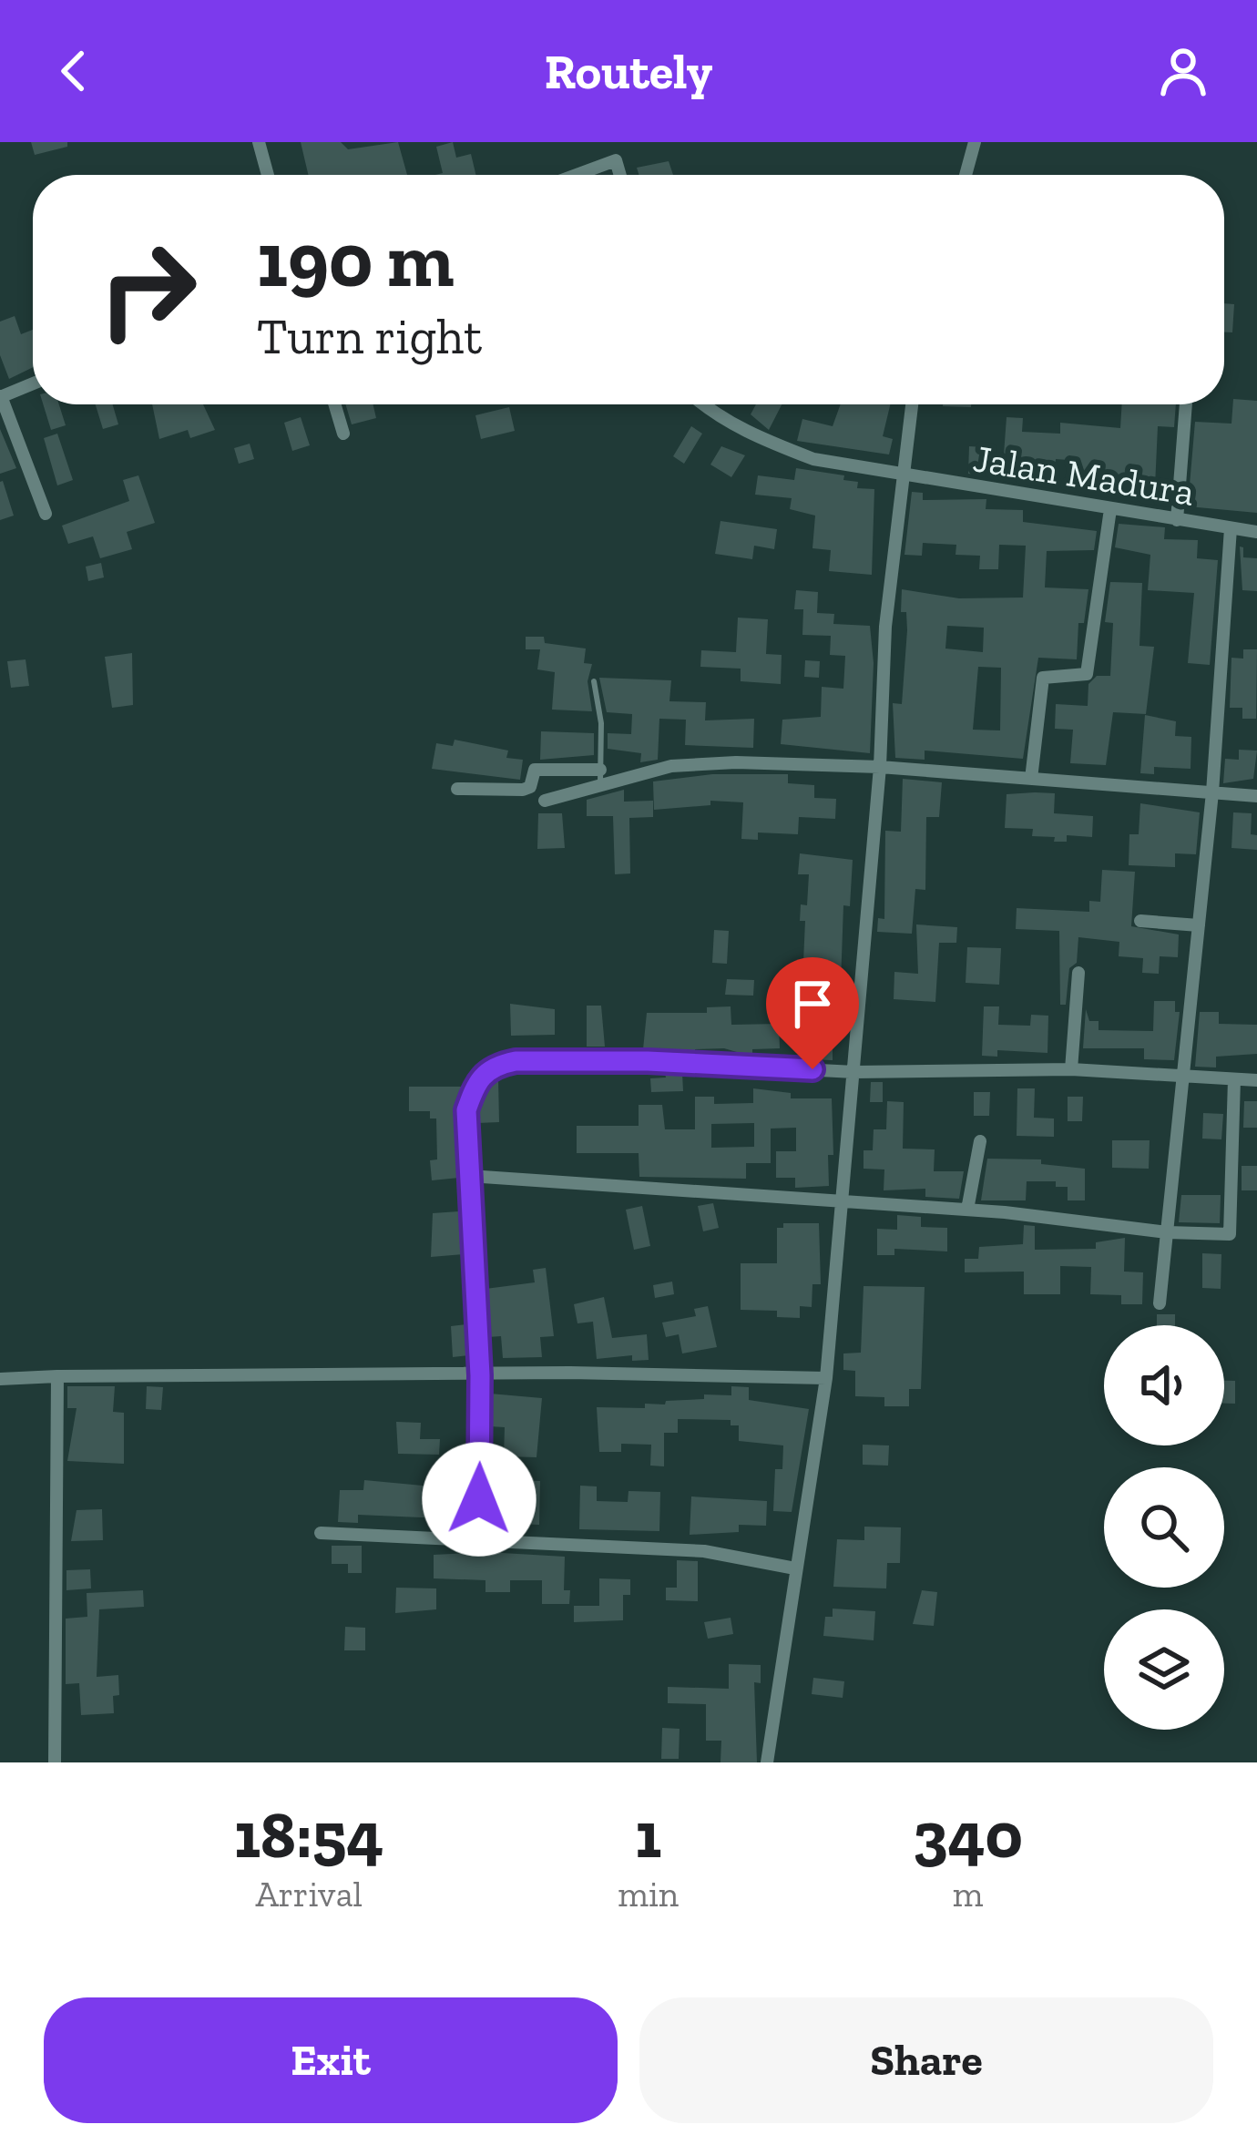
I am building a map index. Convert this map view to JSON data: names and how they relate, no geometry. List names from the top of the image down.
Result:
{
  "streets": {
    "street": ["Jalan Madura"]
  },
  "page": {
    "header": "Routely",
    "turn": ["190 m", "Turn right"],
    "eta": [
      "18:54",
      "Arrival",
      "1",
      "min",
      "340",
      "m"
    ],
    "buttons": ["Exit", "Share"]
  }
}
